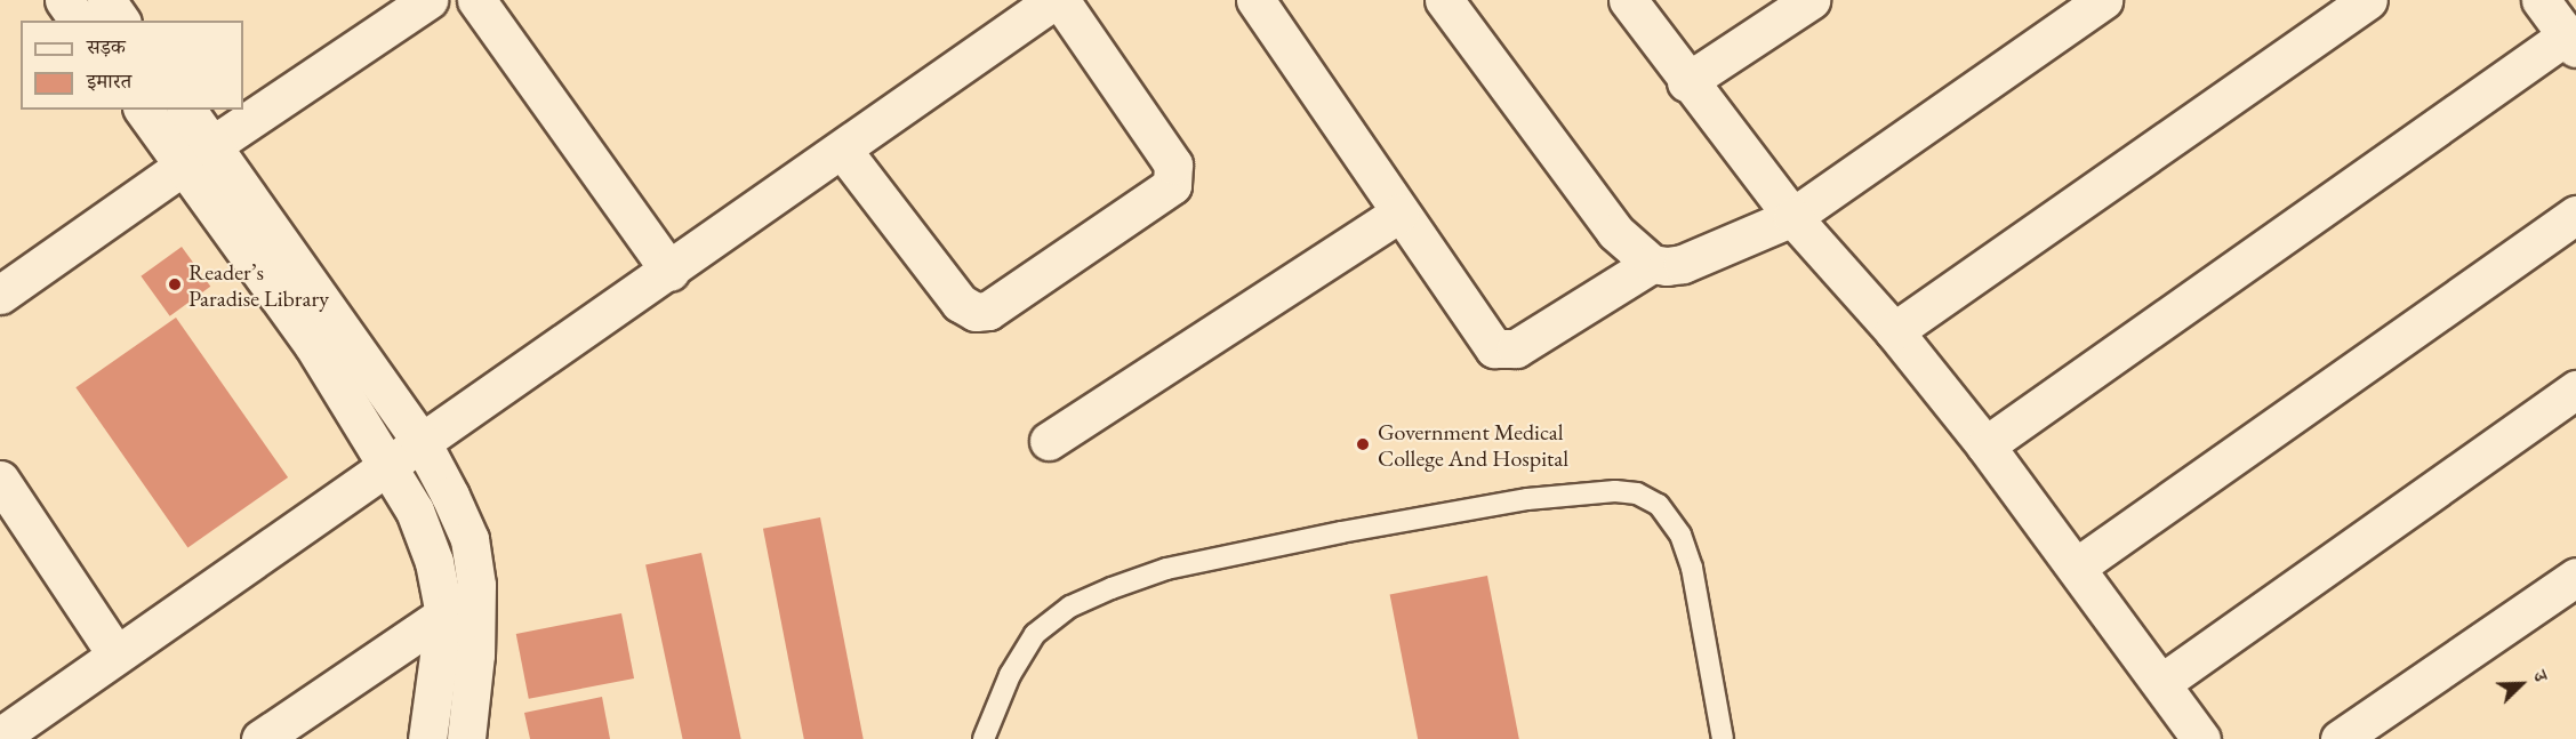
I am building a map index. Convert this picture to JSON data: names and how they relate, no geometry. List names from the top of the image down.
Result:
{
  "places": ["Reader’s Paradise Library", "Government Medical College And Hospital"],
  "legend": ["सड़क", "इमारत"],
  "north": "top right"
}
